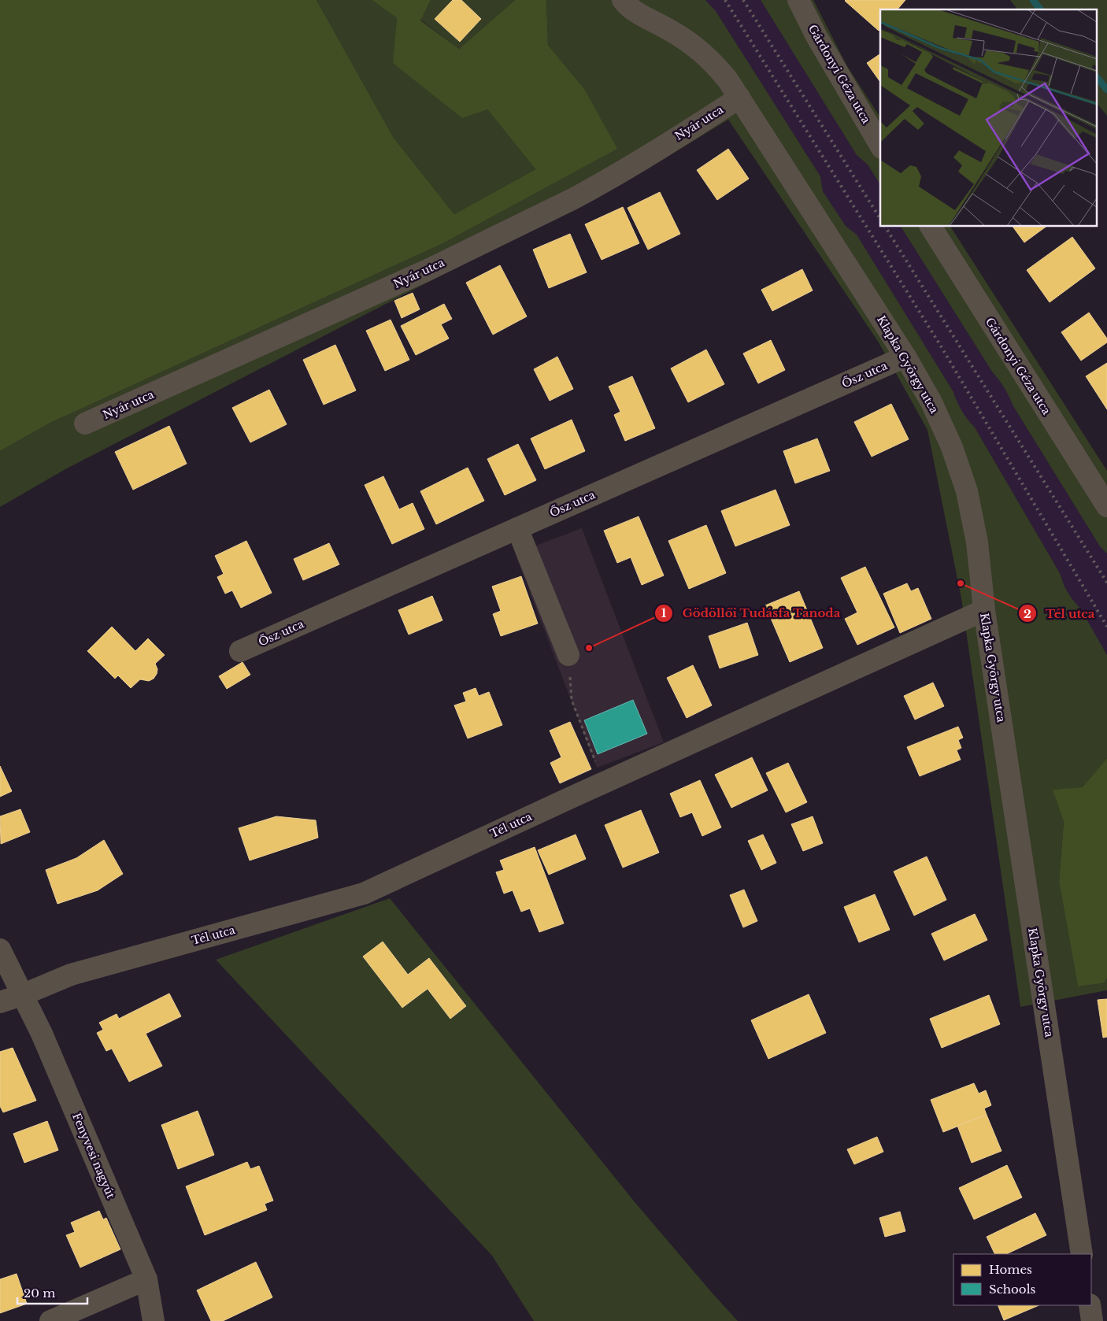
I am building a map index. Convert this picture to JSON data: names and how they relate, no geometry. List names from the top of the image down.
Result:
{
  "streets": {
    "street": [
      "Gárdonyi Géza utca",
      "Nyár utca",
      "Klapka György utca",
      "Ősz utca",
      "Tél utca",
      "Fenyvesi nagyút"
    ]
  },
  "crossings": [
    ["Nyár utca", "Klapka György utca"],
    ["Klapka György utca", "Ősz utca"],
    ["Klapka György utca", "Tél utca"],
    ["Tél utca", "Fenyvesi nagyút"]
  ],
  "places": ["Tél utca", "Gödöllői Tudásfa Tanoda"],
  "legend": ["Homes", "Schools"],
  "scale_bar": "20 m"
}
